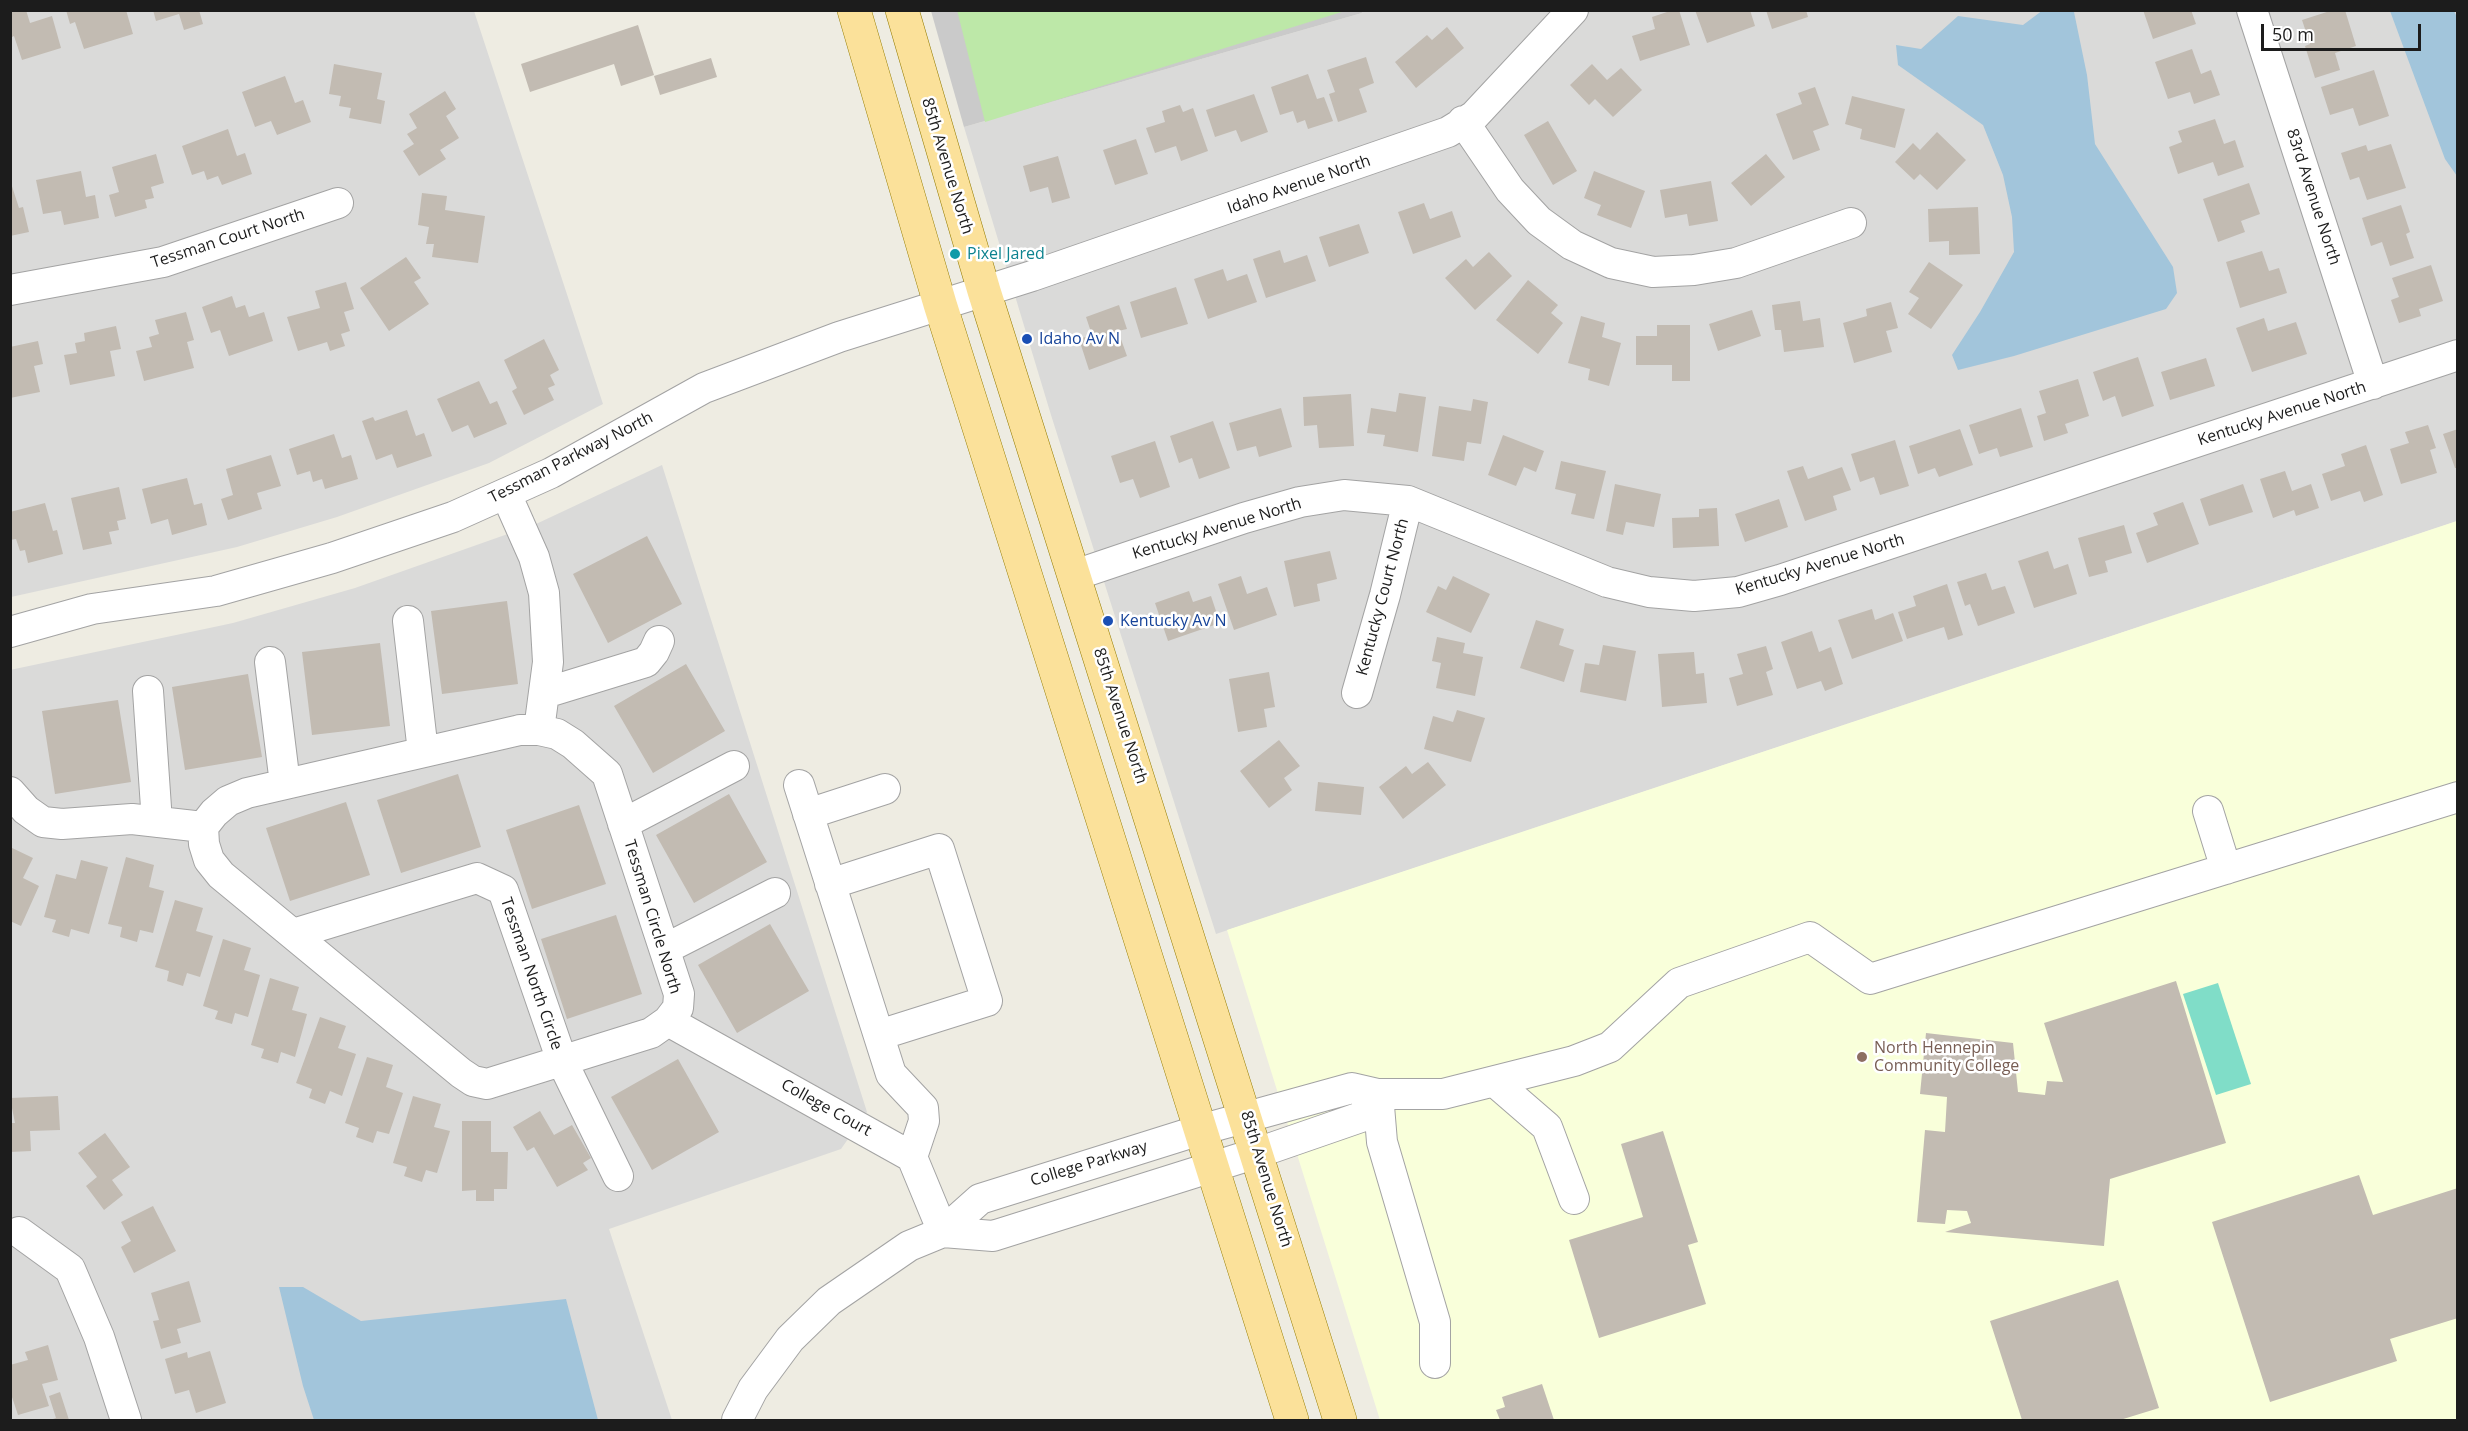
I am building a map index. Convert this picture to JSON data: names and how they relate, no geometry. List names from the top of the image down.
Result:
{
  "streets": {
    "main road": ["85th Avenue North"],
    "street": [
      "Idaho Avenue North",
      "83rd Avenue North",
      "Tessman Court North",
      "Kentucky Avenue North",
      "Tessman Parkway North",
      "Kentucky Court North",
      "Tessman Circle North",
      "Tessman North Circle",
      "College Court",
      "College Parkway"
    ]
  },
  "crossings": [
    ["85th Avenue North", "Idaho Avenue North"],
    ["85th Avenue North", "Kentucky Avenue North"],
    ["85th Avenue North", "Tessman Parkway North"],
    ["85th Avenue North", "College Parkway"],
    ["Idaho Avenue North", "Tessman Parkway North"],
    ["83rd Avenue North", "Kentucky Avenue North"],
    ["Kentucky Avenue North", "Kentucky Court North"],
    ["Tessman Circle North", "Tessman North Circle"],
    ["Tessman Circle North", "College Court"]
  ],
  "places": [
    "Pixel Jared",
    "Idaho Av N",
    "Kentucky Av N",
    "North Hennepin Community College"
  ],
  "scale_bar": "50 m"
}
